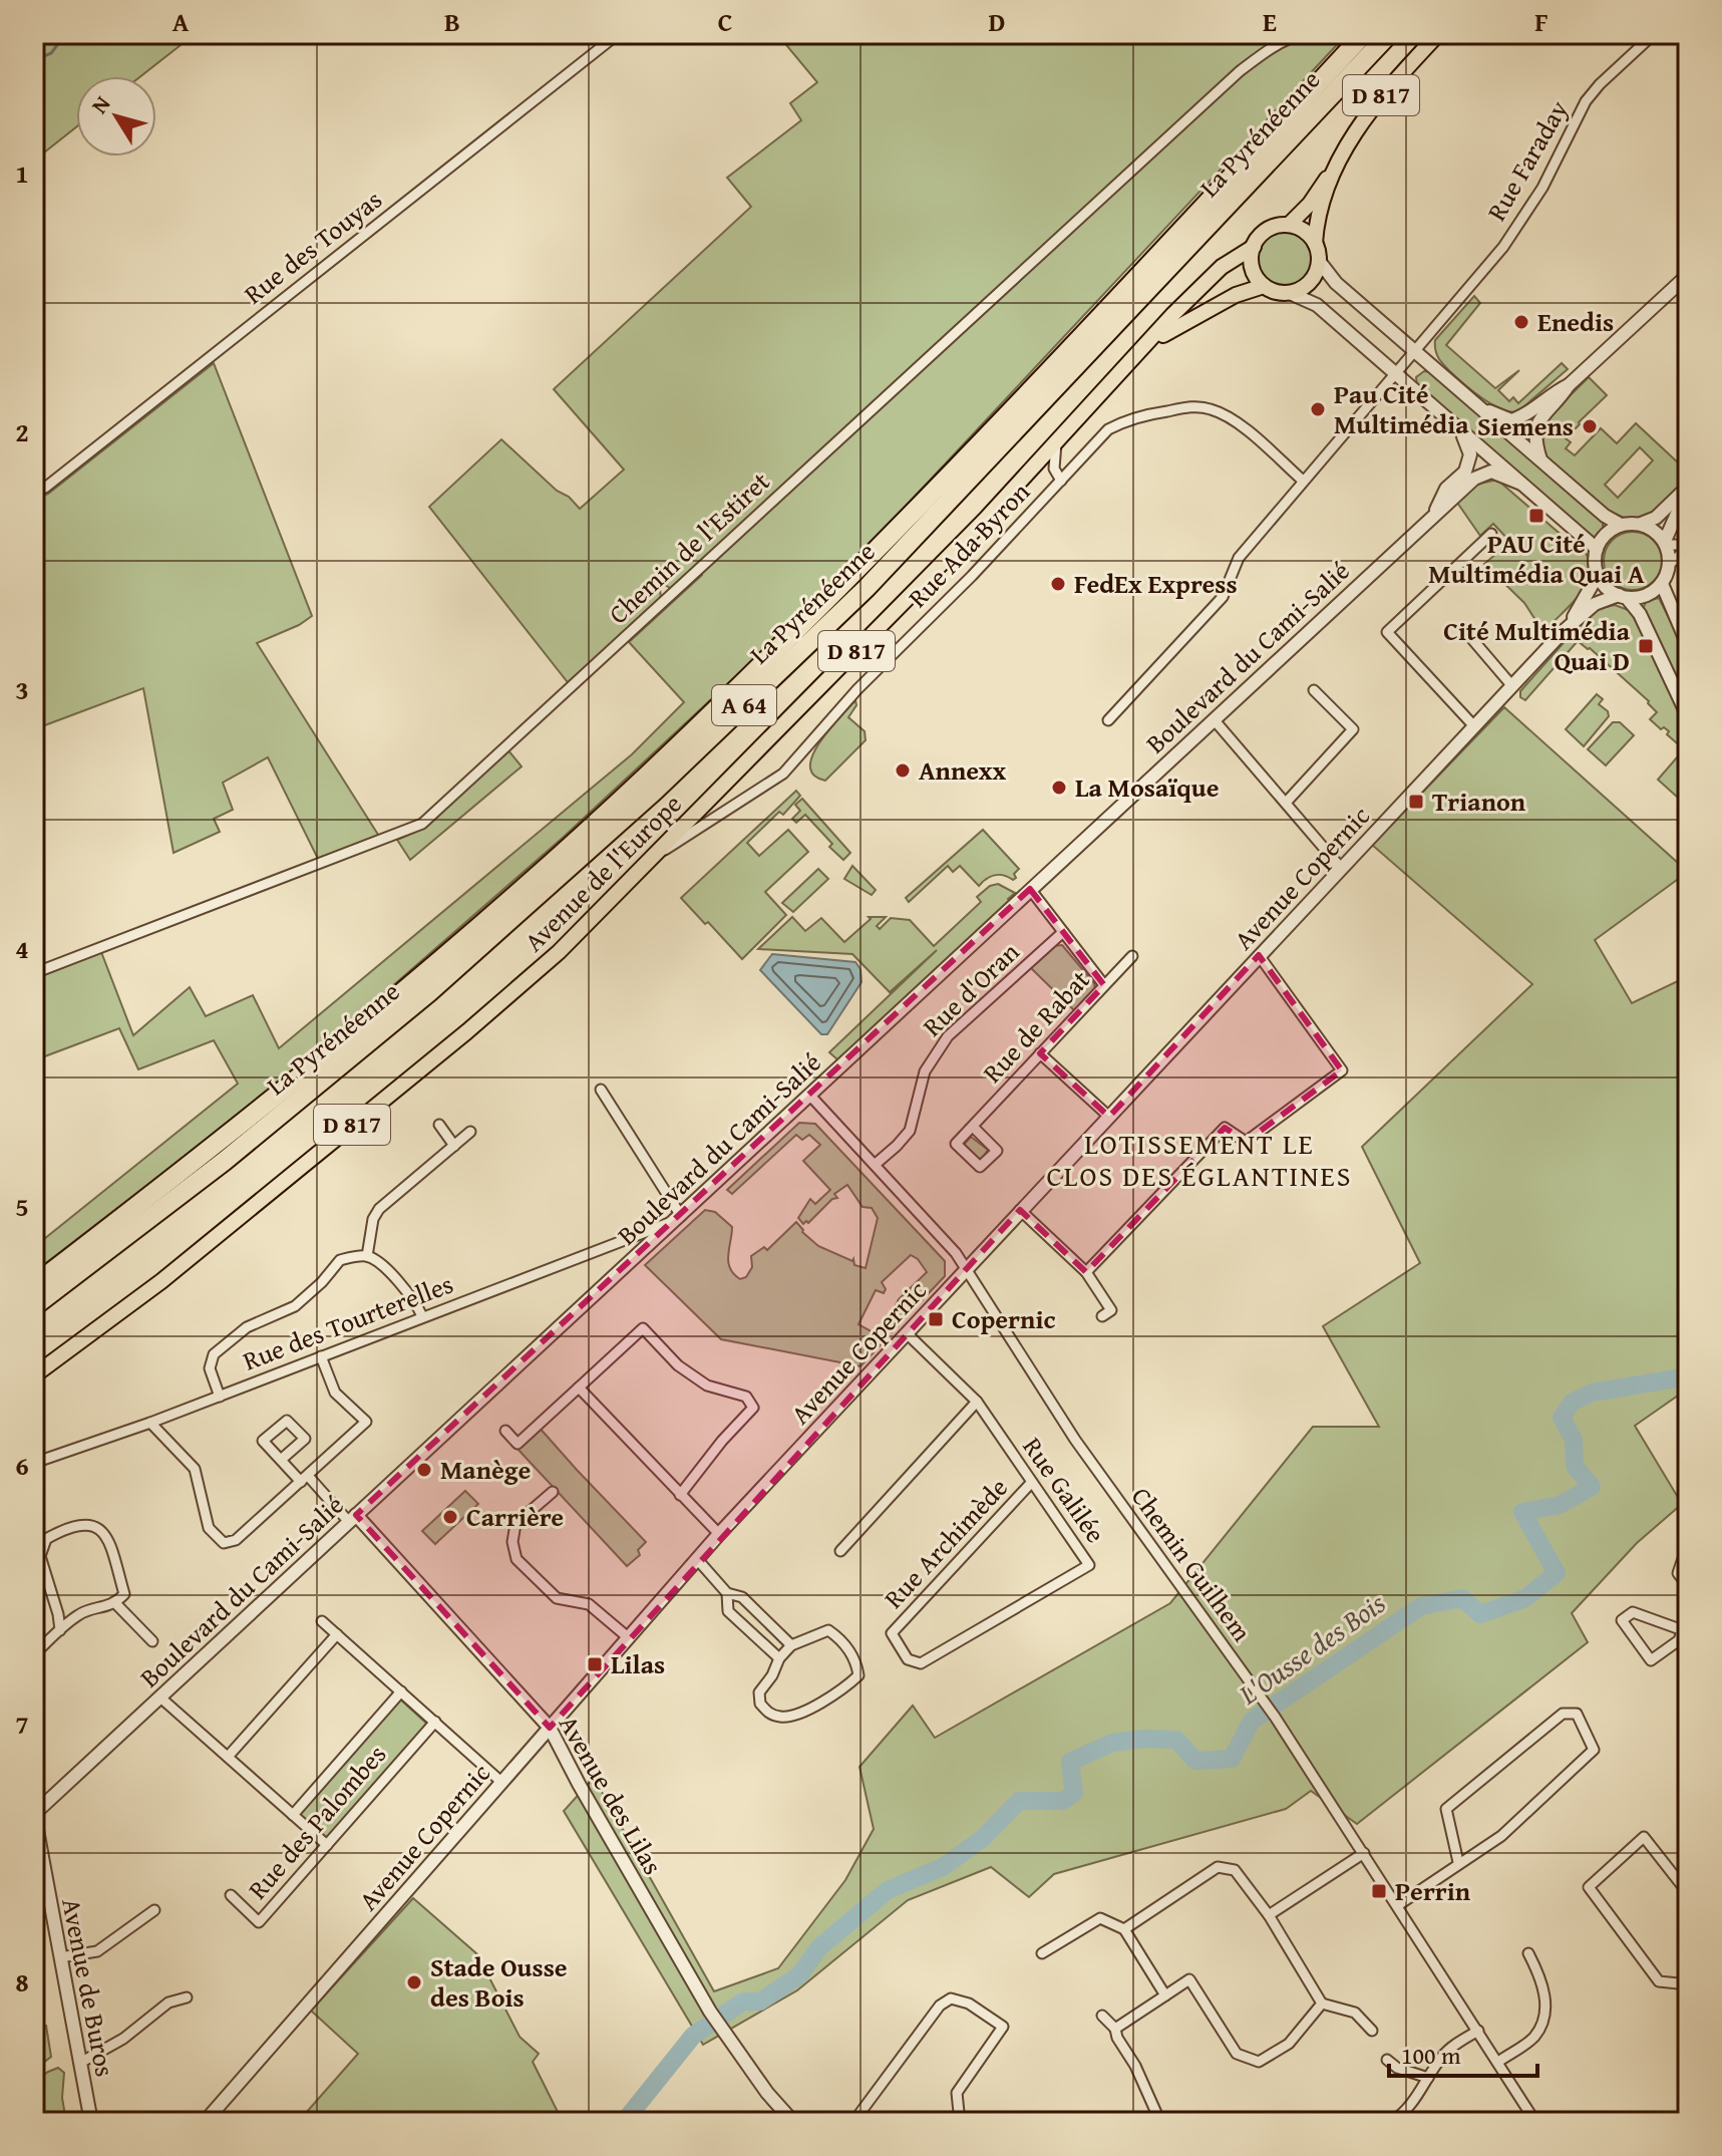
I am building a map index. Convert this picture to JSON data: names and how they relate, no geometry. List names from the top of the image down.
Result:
{
  "streets": {
    "highway": ["La Pyrénéenne", "A 64"],
    "main road": ["D 817", "Avenue de l'Europe"],
    "street": [
      "Rue Faraday",
      "Rue des Touyas",
      "Rue Ada Byron",
      "Chemin de l'Estiret",
      "Boulevard du Cami-Salié",
      "Avenue Copernic",
      "Rue d'Oran",
      "Rue de Rabat",
      "Rue des Tourterelles",
      "Rue Galilée",
      "Rue Archimède",
      "Chemin Guilhem",
      "Avenue des Lilas",
      "Rue des Palombes",
      "Avenue de Buros"
    ]
  },
  "crossings": [
    ["D 817", "Avenue de l'Europe"],
    ["Rue Faraday", "Rue Ada Byron"],
    ["Rue Ada Byron", "Avenue de l'Europe"],
    ["Boulevard du Cami-Salié", "Rue des Tourterelles"],
    ["Boulevard du Cami-Salié", "Chemin Guilhem"],
    ["Boulevard du Cami-Salié", "Avenue des Lilas"],
    ["Boulevard du Cami-Salié", "Avenue de Buros"],
    ["Avenue Copernic", "Rue Galilée"],
    ["Avenue Copernic", "Chemin Guilhem"],
    ["Avenue Copernic", "Avenue des Lilas"],
    ["Rue d'Oran", "Chemin Guilhem"],
    ["Rue Galilée", "Rue Archimède"]
  ],
  "districts": ["LOTISSEMENT LE CLOS DES ÉGLANTINES"],
  "water": ["L'Ousse des Bois"],
  "places": {
    "other": [
      "Enedis",
      "Pau Cité Multimédia",
      "Siemens",
      "FedEx Express",
      "Annexx",
      "La Mosaïque",
      "Manège",
      "Carrière",
      "Stade Ousse des Bois"
    ],
    "transit": [
      "PAU Cité Multimédia Quai A",
      "Cité Multimédia Quai D",
      "Trianon",
      "Copernic",
      "Lilas",
      "Perrin"
    ]
  },
  "scale_bar": "100 m",
  "north": "top left",
  "grid": {
    "columns": [
      "A",
      "B",
      "C",
      "D",
      "E",
      "F"
    ],
    "rows": [
      "1",
      "2",
      "3",
      "4",
      "5",
      "6",
      "7",
      "8"
    ]
  }
}
